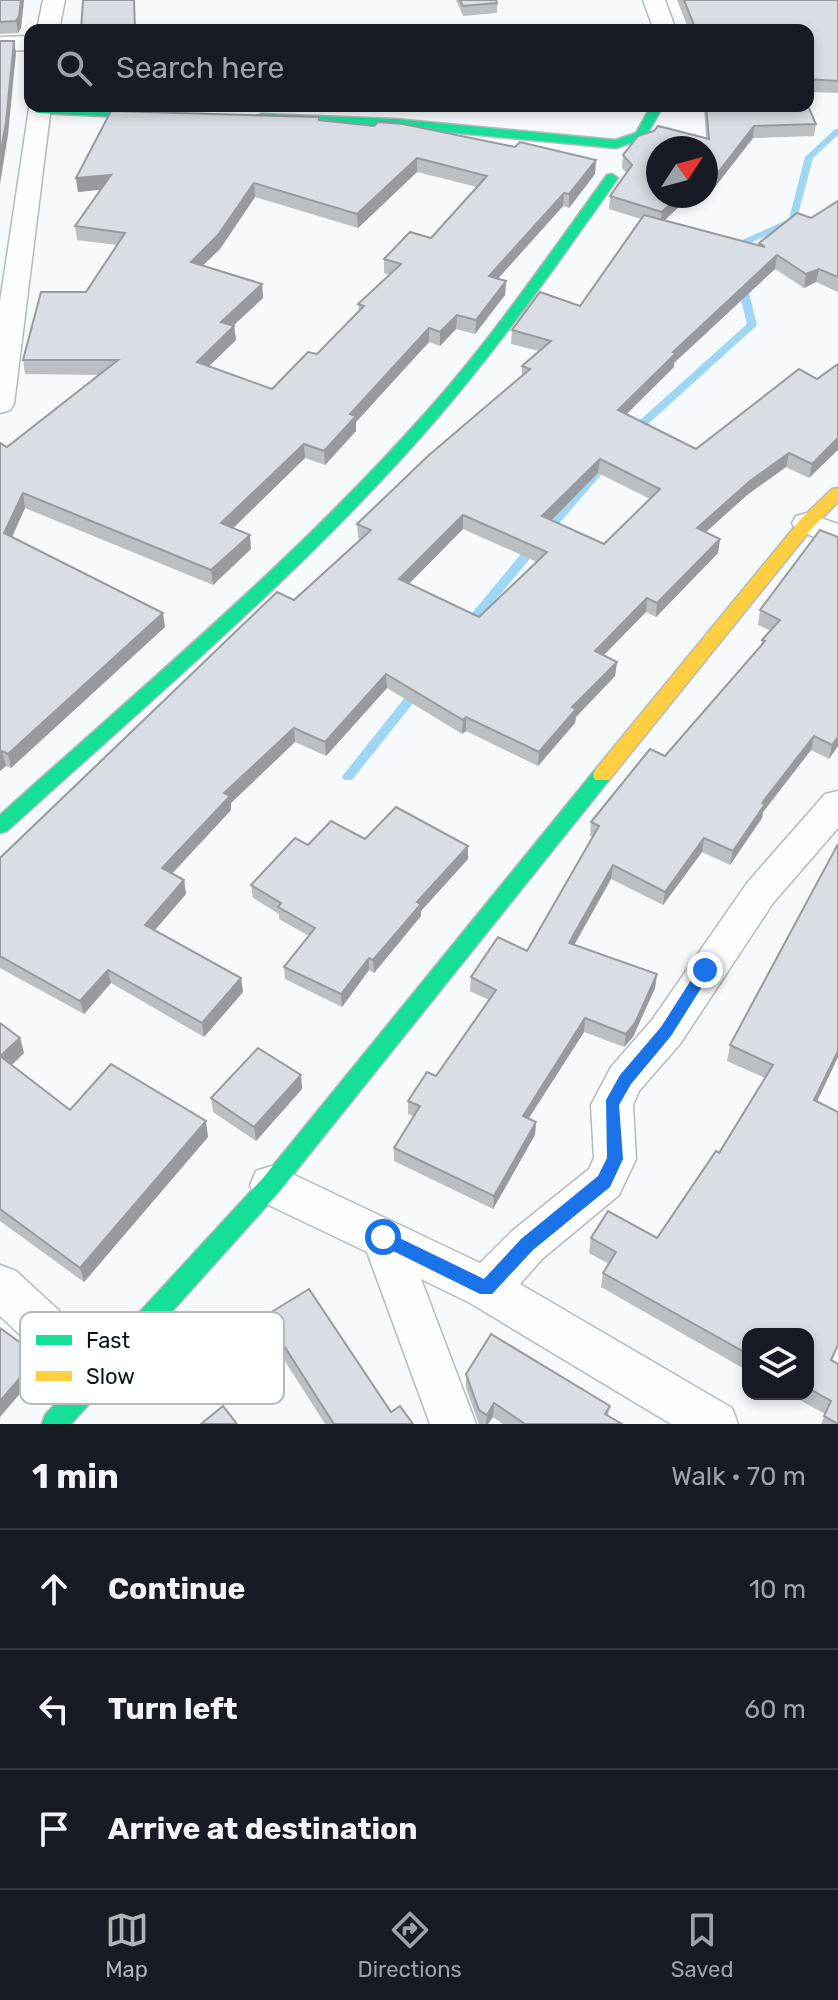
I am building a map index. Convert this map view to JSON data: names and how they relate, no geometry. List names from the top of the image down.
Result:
{
  "legend": ["Fast", "Slow"],
  "north": "top right",
  "page": {
    "search": "Search here",
    "heading": ["1 min", "Walk · 70 m"],
    "list": [
      ["Continue", "10 m"],
      ["Turn left", "60 m"],
      "Arrive at destination"
    ],
    "nav": ["Map", "Directions", "Saved"]
  }
}
